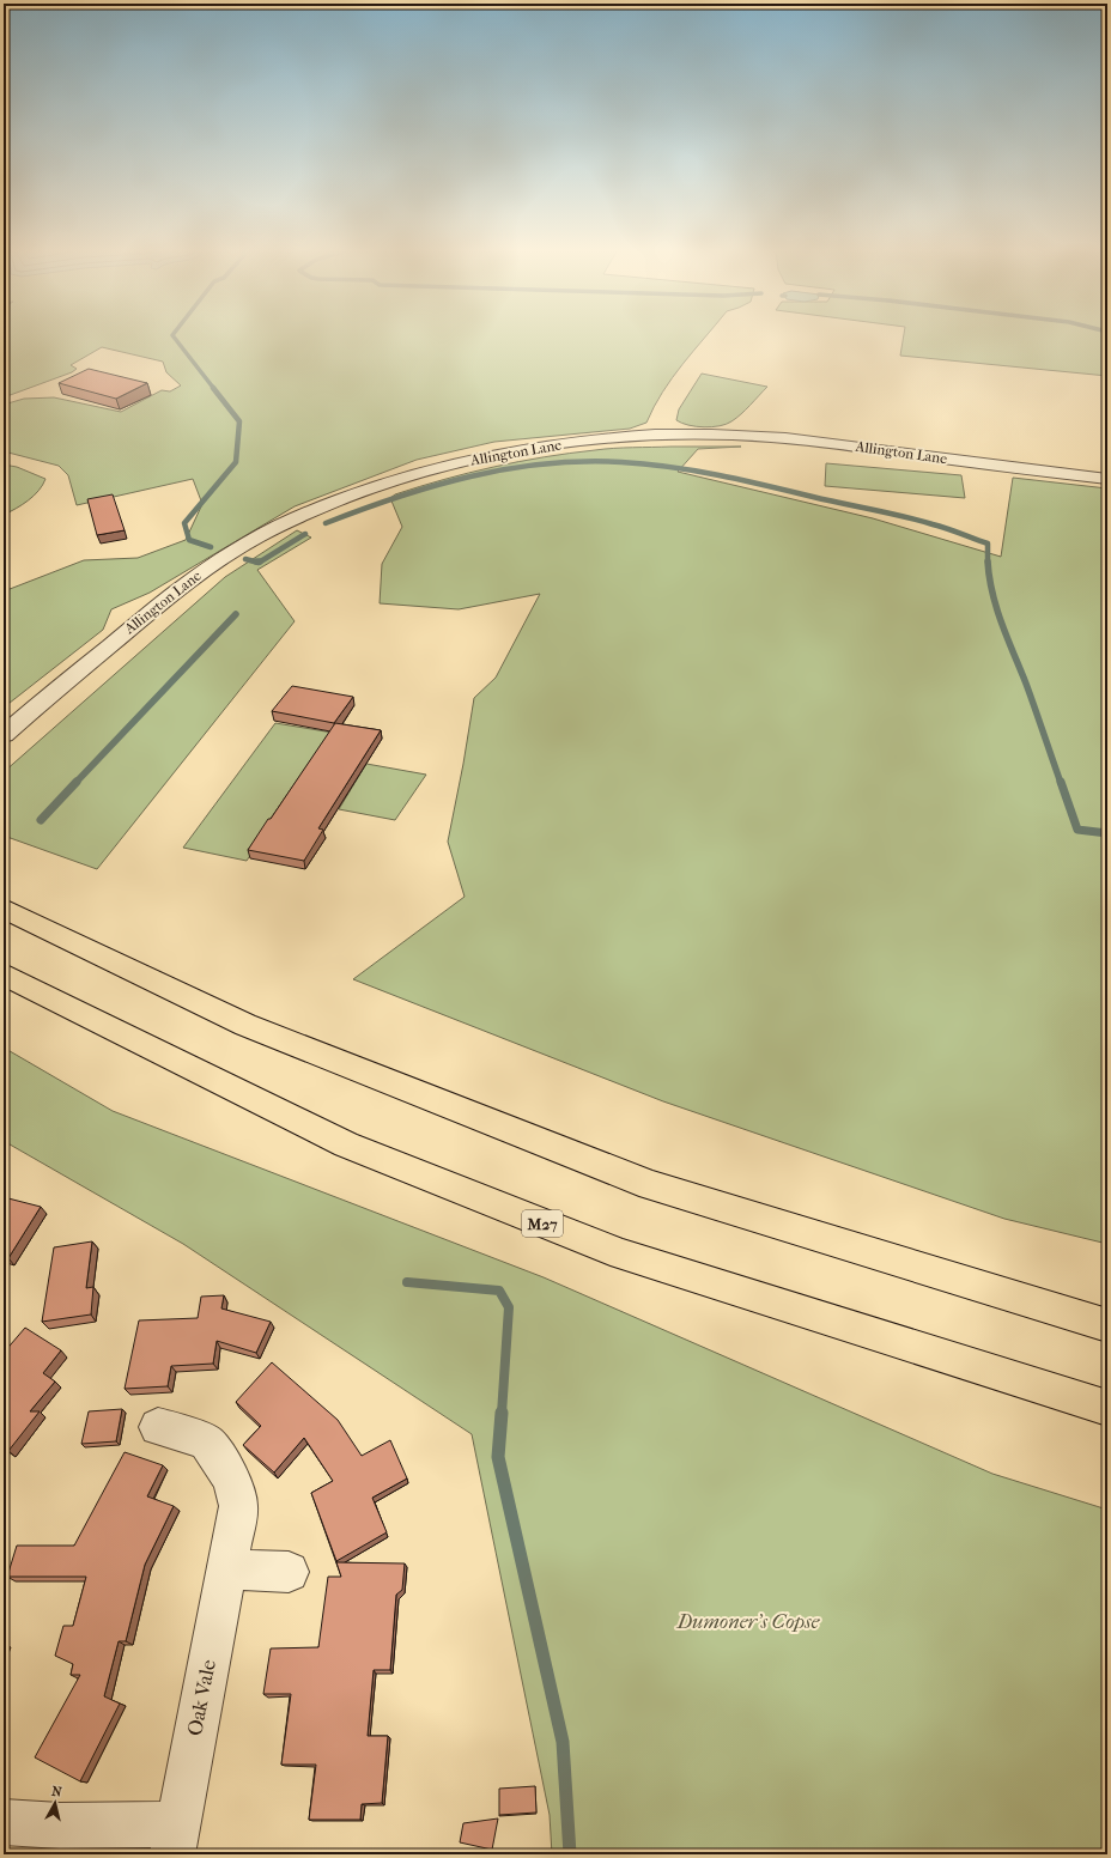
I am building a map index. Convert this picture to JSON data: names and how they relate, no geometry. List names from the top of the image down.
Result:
{
  "streets": {
    "highway": ["M27"],
    "street": ["Allington Lane", "Oak Vale"]
  },
  "parks": ["Dumoner's Copse"],
  "north": "top"
}
